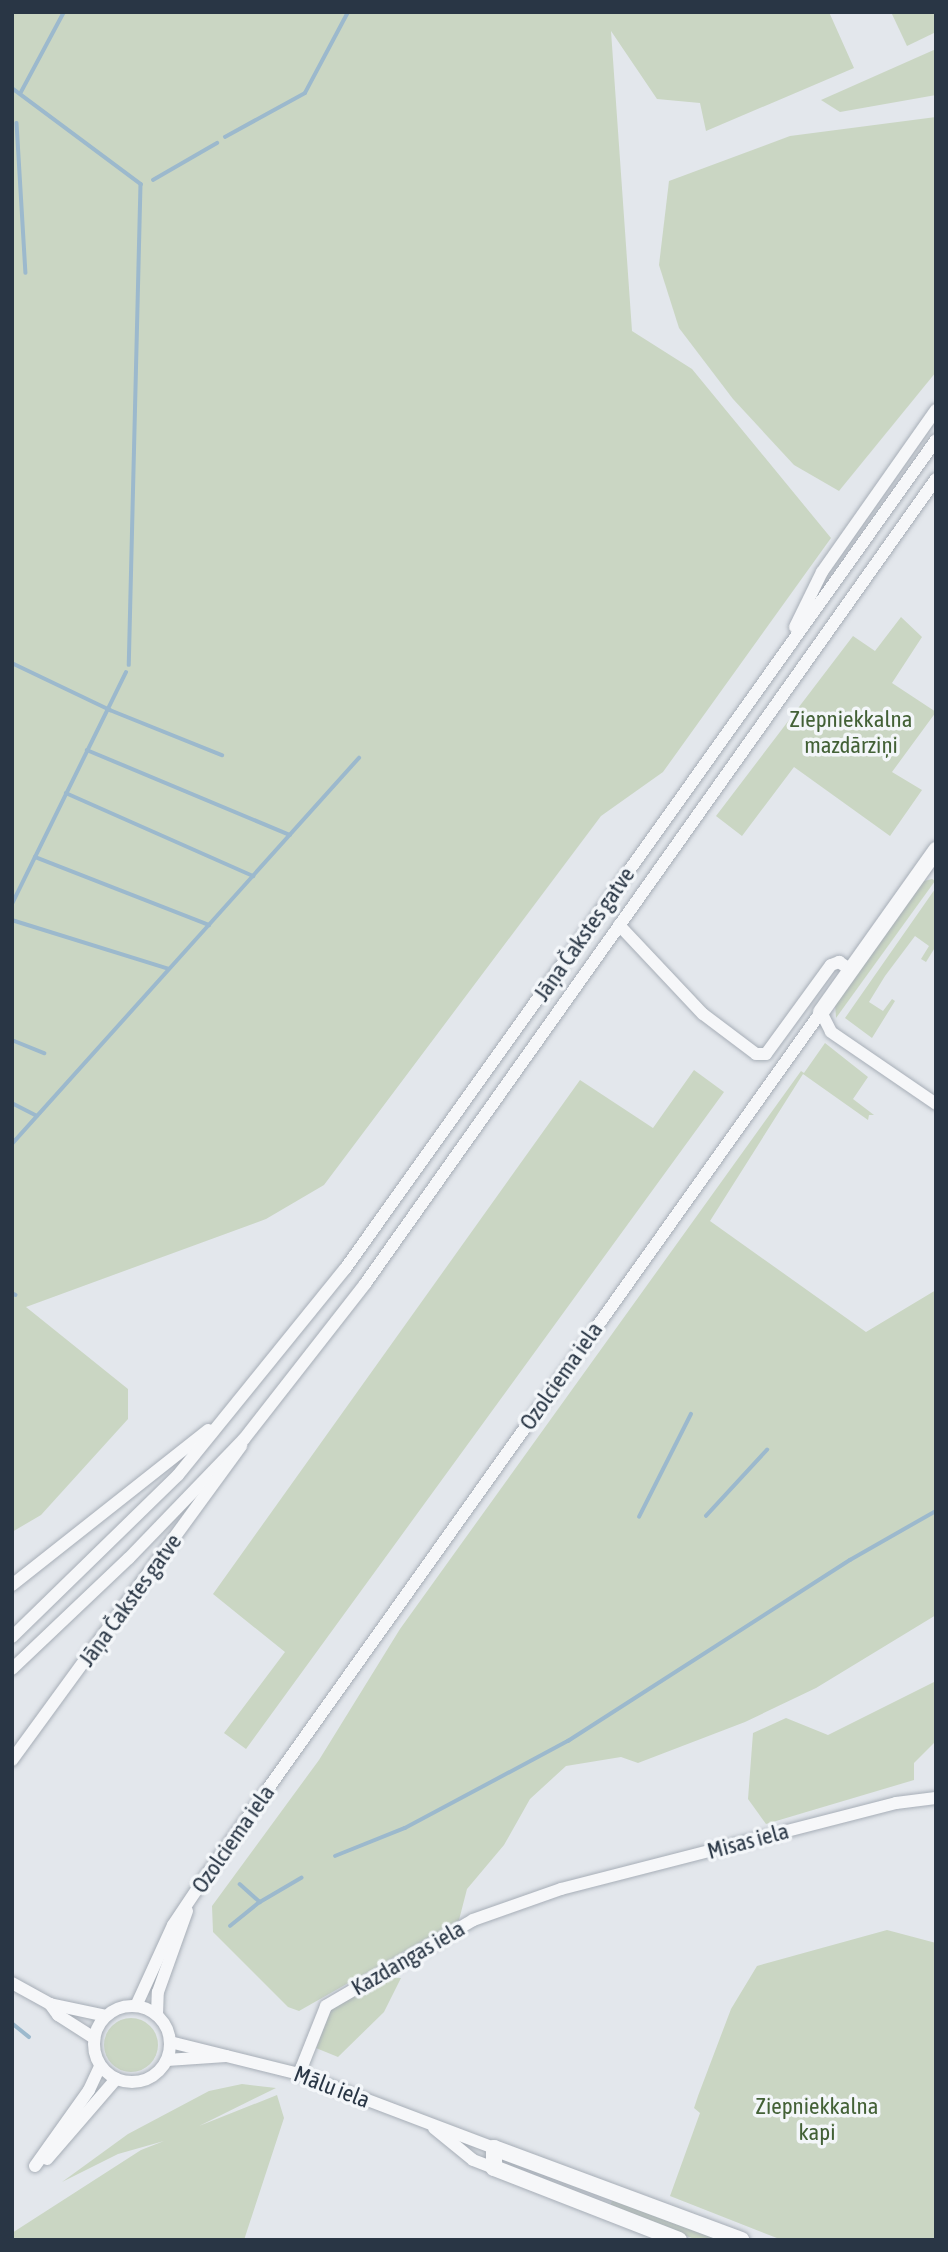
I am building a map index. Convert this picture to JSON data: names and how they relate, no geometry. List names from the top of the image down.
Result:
{
  "streets": {
    "street": [
      "Jāņa Čakstes gatve",
      "Ozolciema iela",
      "Misas iela",
      "Kazdangas iela",
      "Mālu iela"
    ]
  },
  "crossings": [
    ["Ozolciema iela", "Mālu iela"],
    ["Misas iela", "Kazdangas iela"],
    ["Kazdangas iela", "Mālu iela"]
  ],
  "parks": ["Ziepniekkalna mazdārziņi", "Ziepniekkalna kapi"]
}
